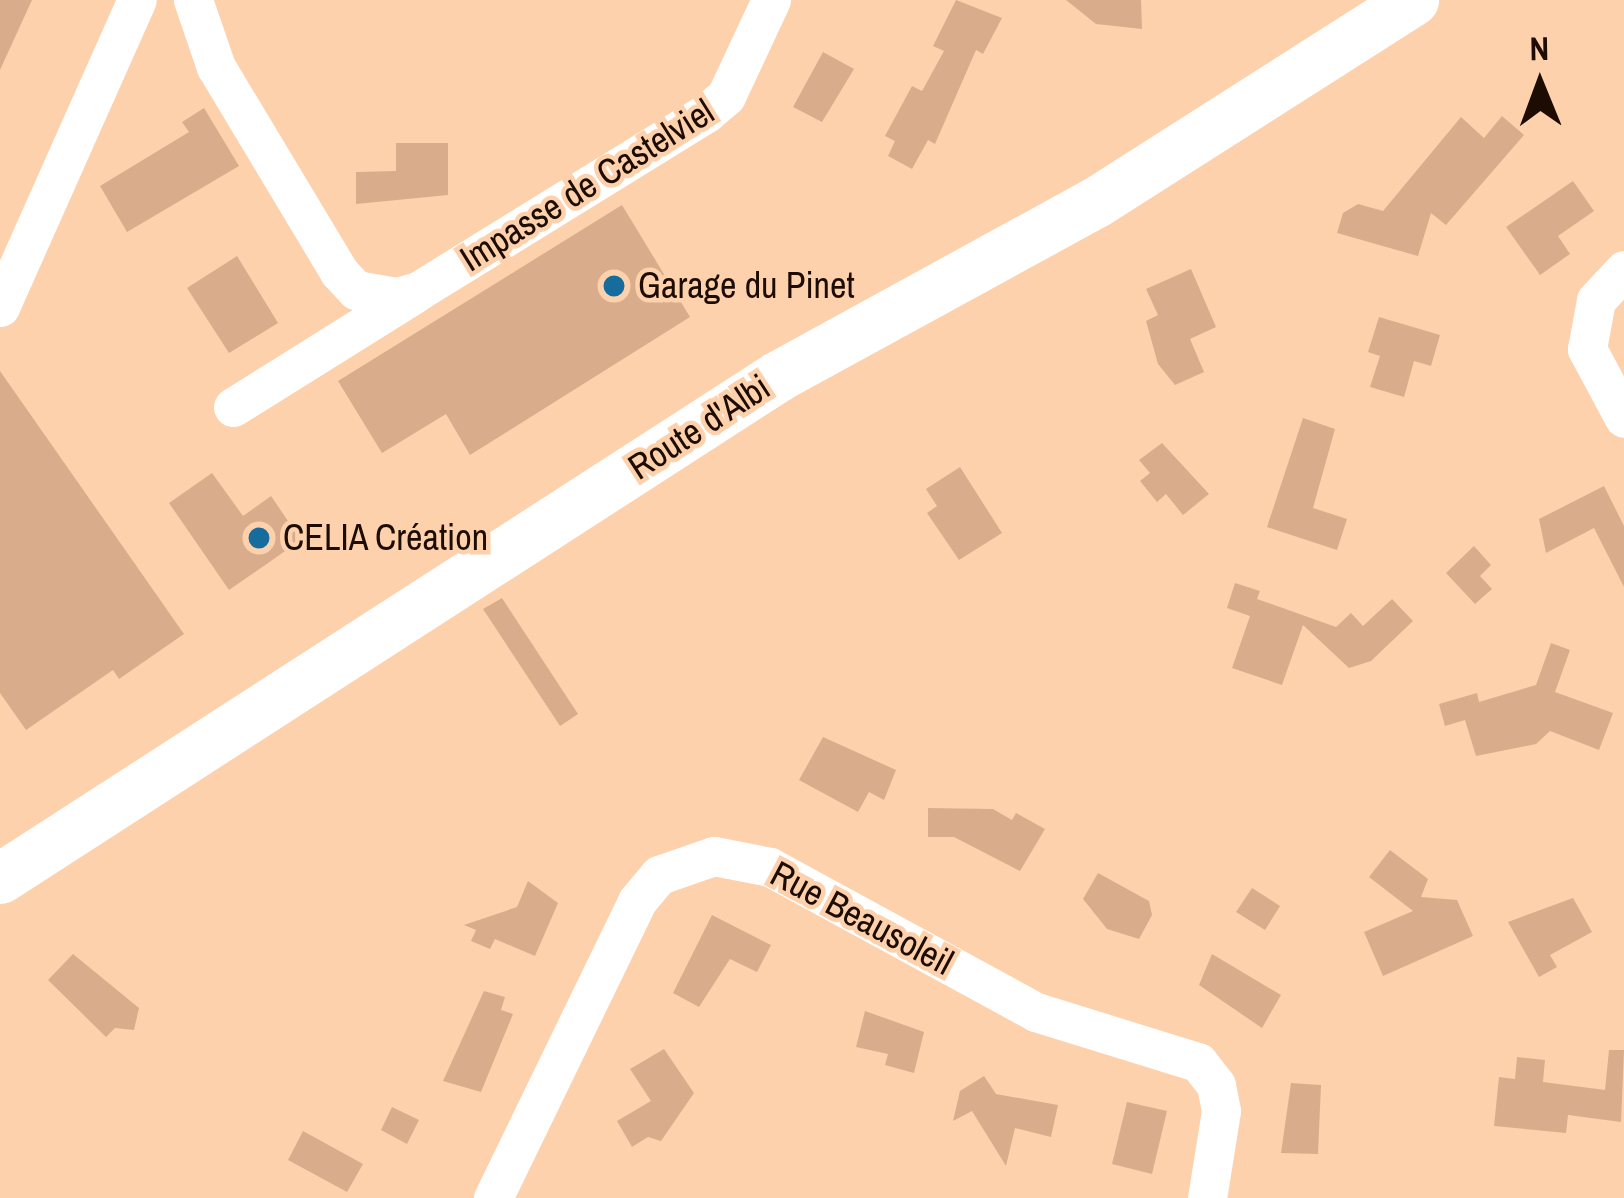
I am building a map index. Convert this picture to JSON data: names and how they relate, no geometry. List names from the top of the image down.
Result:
{
  "streets": {
    "main road": ["Route d'Albi"],
    "street": ["Impasse de Castelviel", "Rue Beausoleil"]
  },
  "places": ["Garage du Pinet", "CELIA Création"],
  "north": "top"
}
